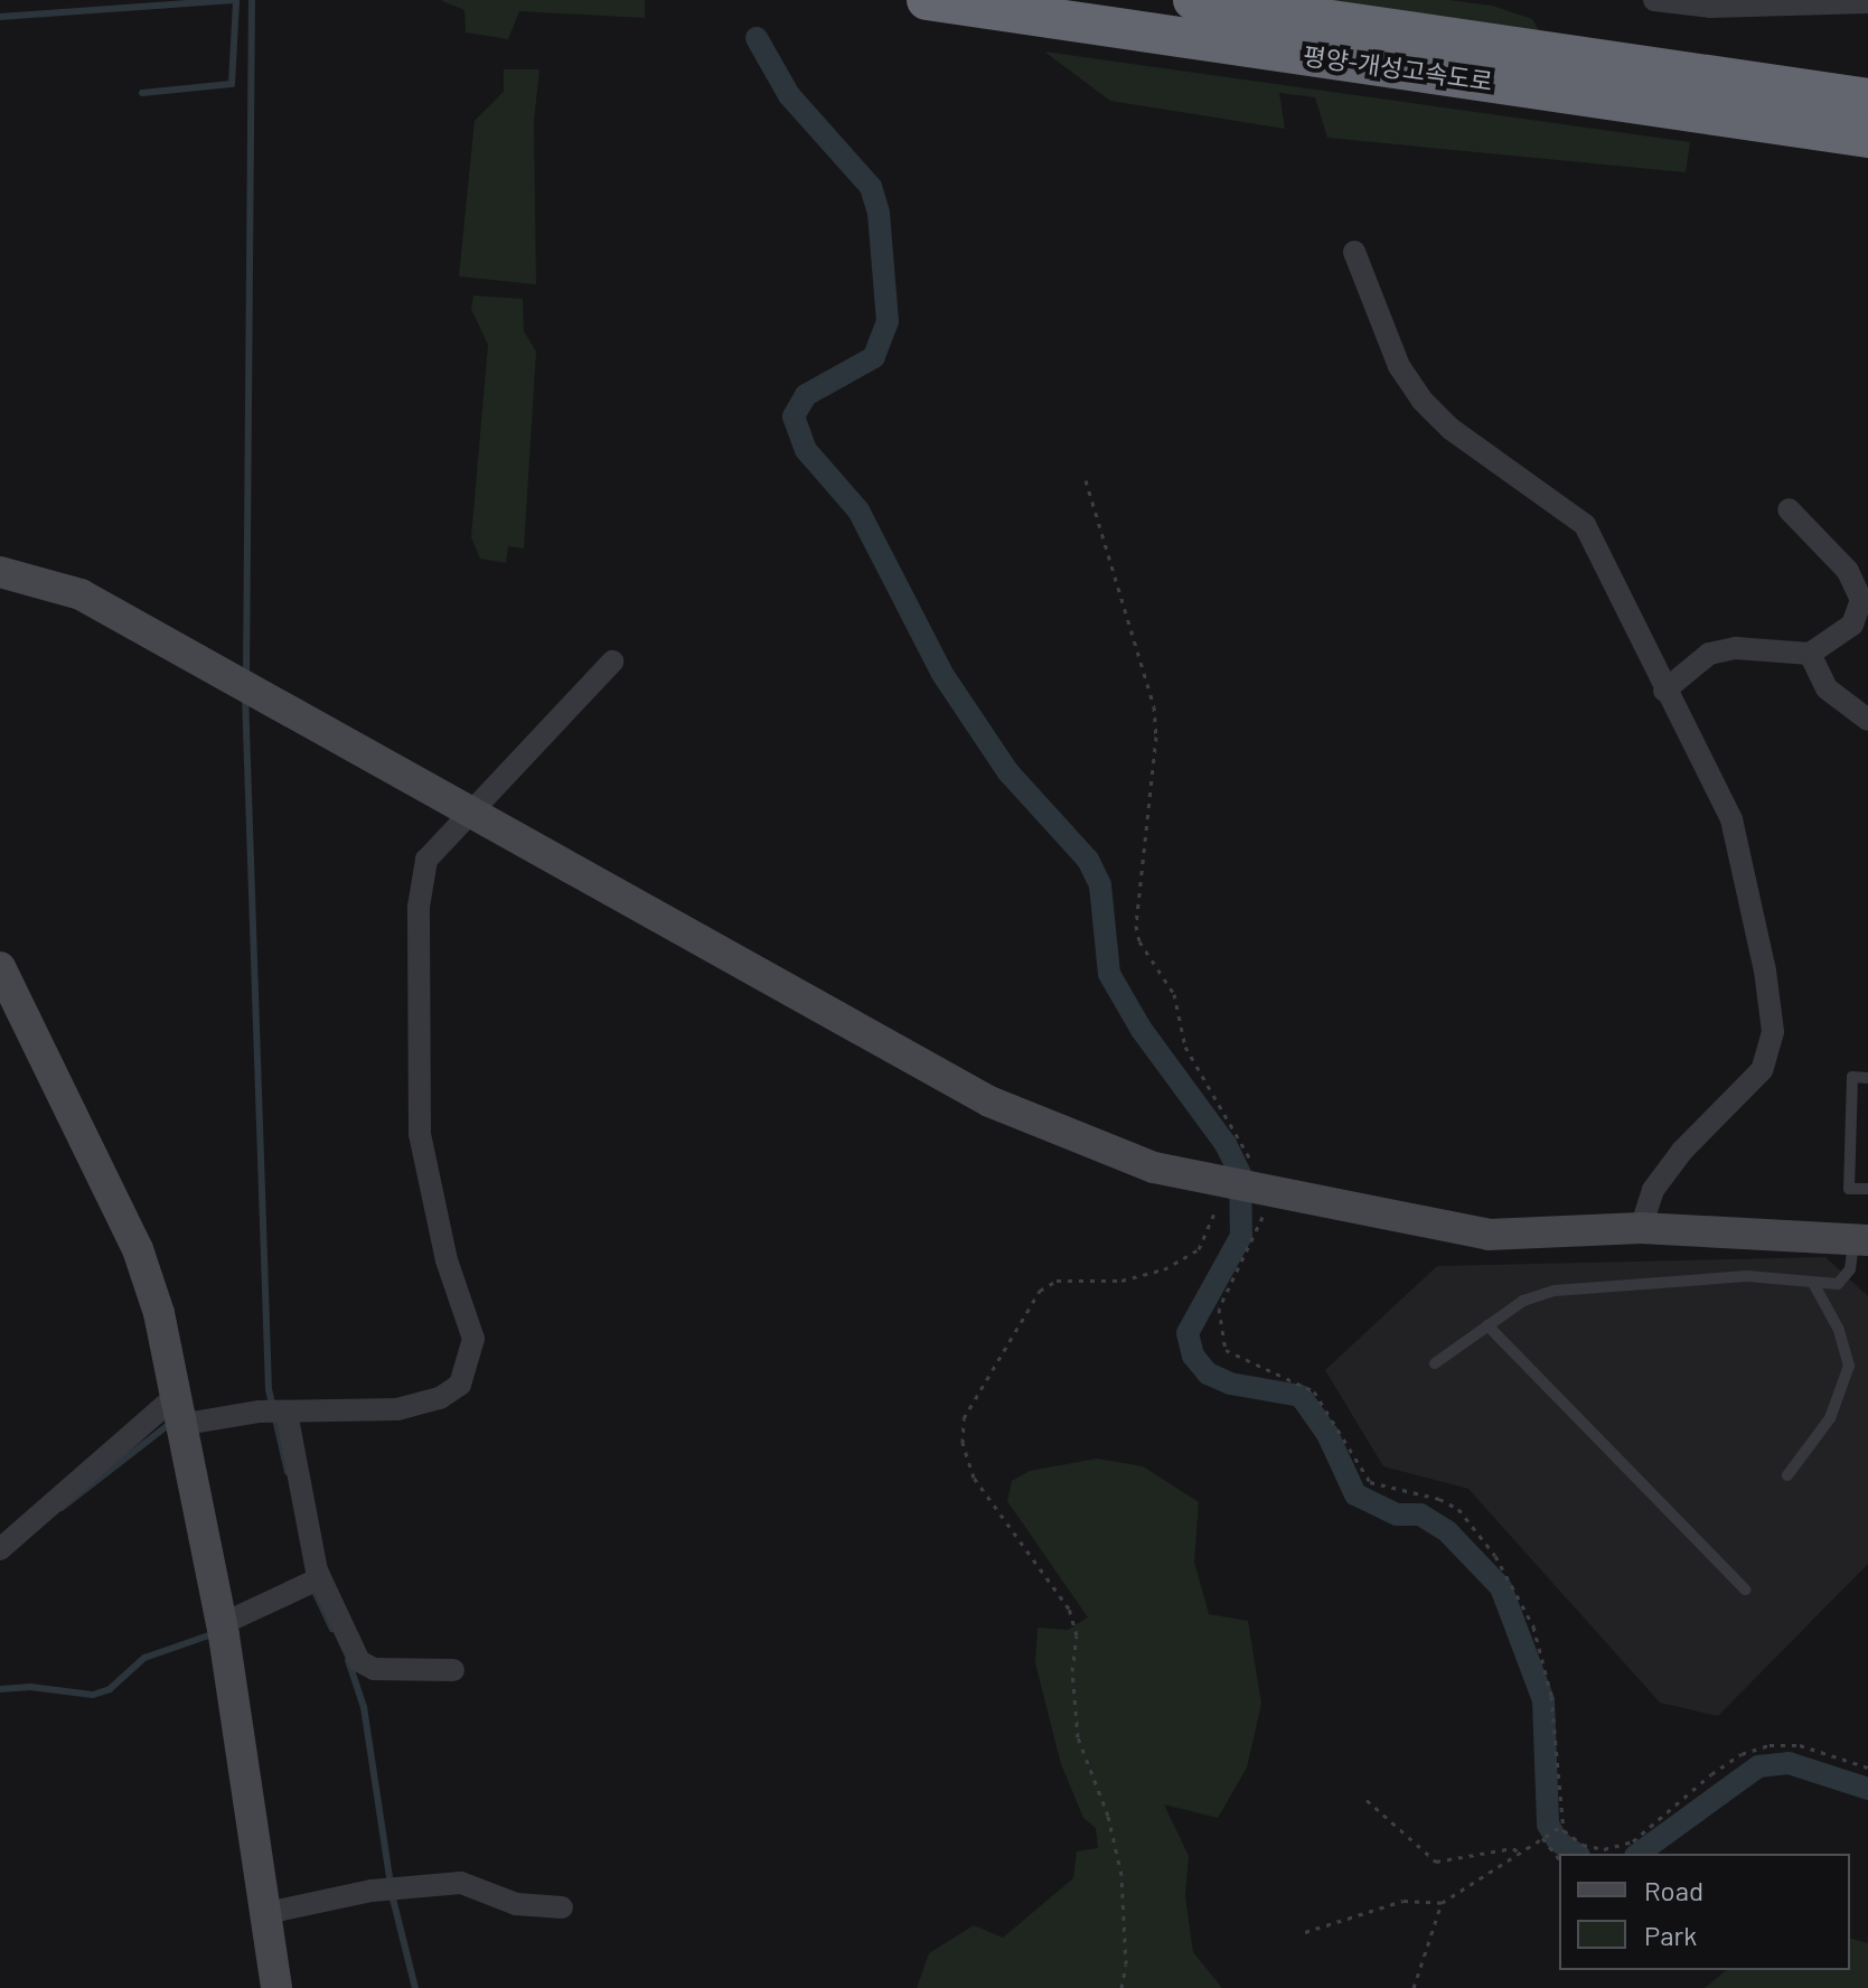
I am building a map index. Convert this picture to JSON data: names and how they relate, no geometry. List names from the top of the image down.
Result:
{
  "streets": {
    "highway": ["평양-개성고속도로"]
  },
  "legend": ["Road", "Park"]
}
